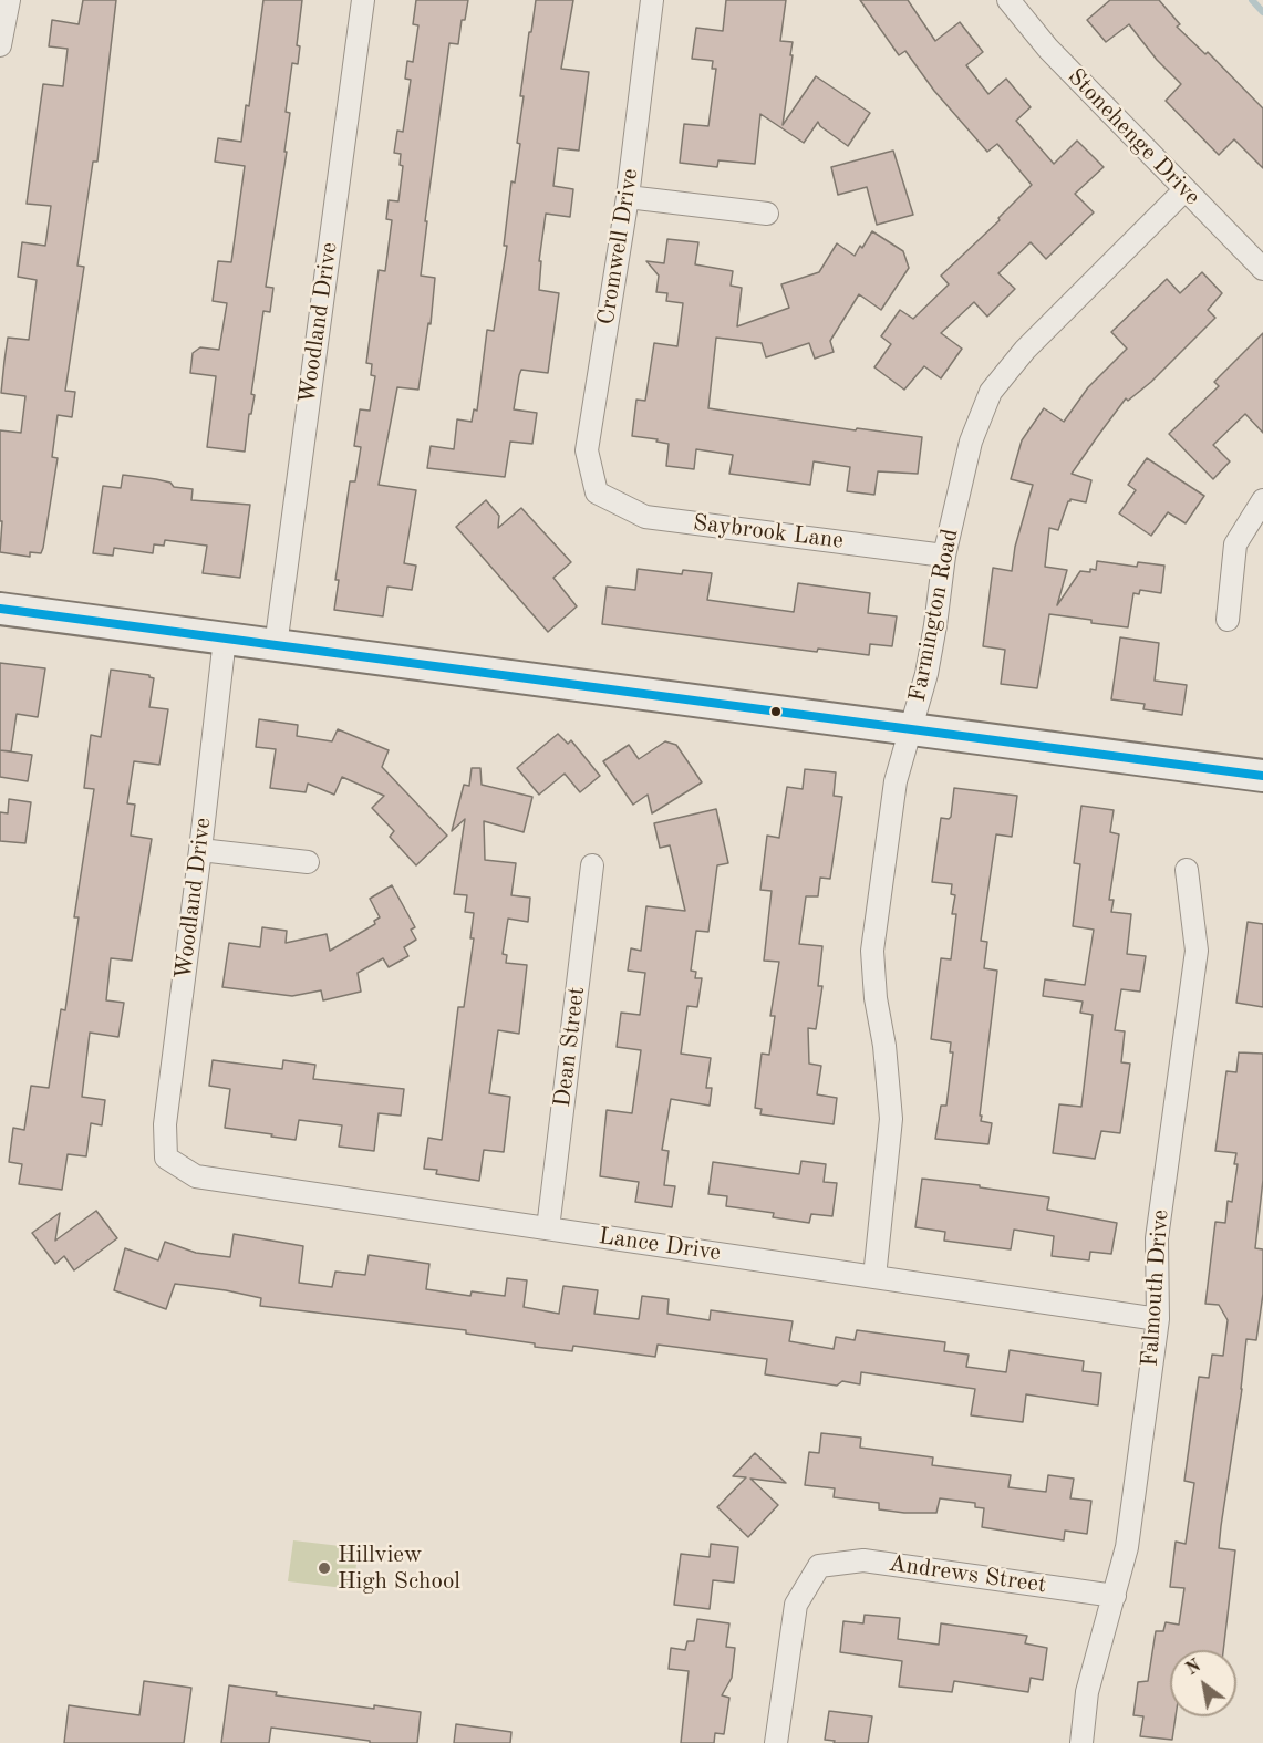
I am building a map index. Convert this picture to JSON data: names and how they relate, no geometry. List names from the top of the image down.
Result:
{
  "streets": {
    "street": [
      "Stonehenge Drive",
      "Cromwell Drive",
      "Woodland Drive",
      "Saybrook Lane",
      "Farmington Road",
      "Dean Street",
      "Lance Drive",
      "Falmouth Drive",
      "Andrews Street"
    ]
  },
  "crossings": [
    ["Stonehenge Drive", "Farmington Road"],
    ["Cromwell Drive", "Saybrook Lane"],
    ["Woodland Drive", "Lance Drive"],
    ["Saybrook Lane", "Farmington Road"],
    ["Farmington Road", "Lance Drive"],
    ["Dean Street", "Lance Drive"],
    ["Lance Drive", "Falmouth Drive"],
    ["Falmouth Drive", "Andrews Street"]
  ],
  "places": ["Hillview High School"],
  "north": "top left"
}
